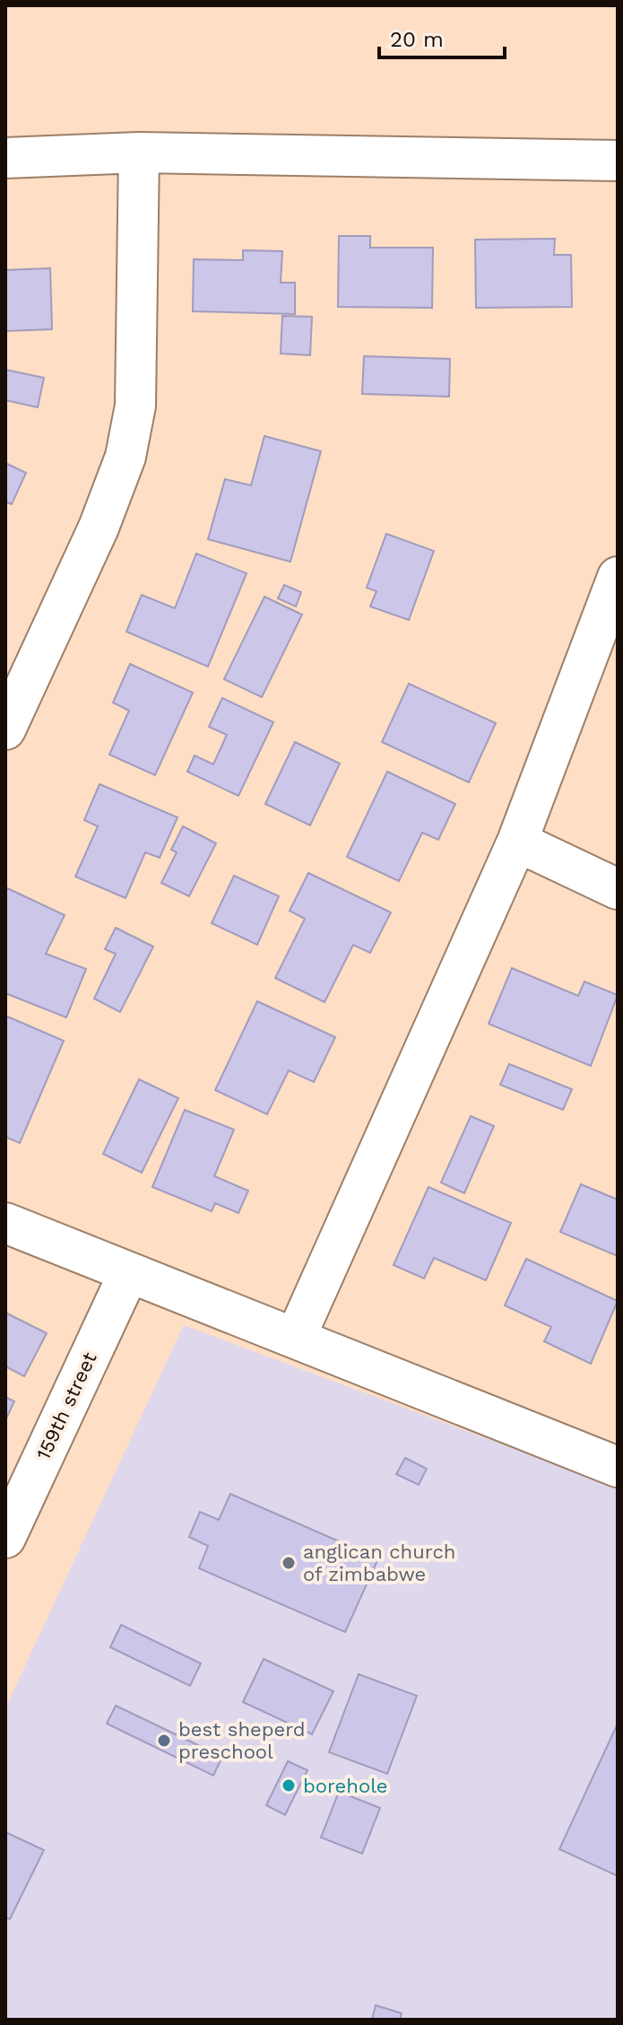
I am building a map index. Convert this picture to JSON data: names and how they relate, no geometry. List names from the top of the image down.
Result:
{
  "streets": {
    "street": ["159th street"]
  },
  "places": ["anglican church of zimbabwe", "best sheperd preschool", "borehole"],
  "scale_bar": "20 m"
}
